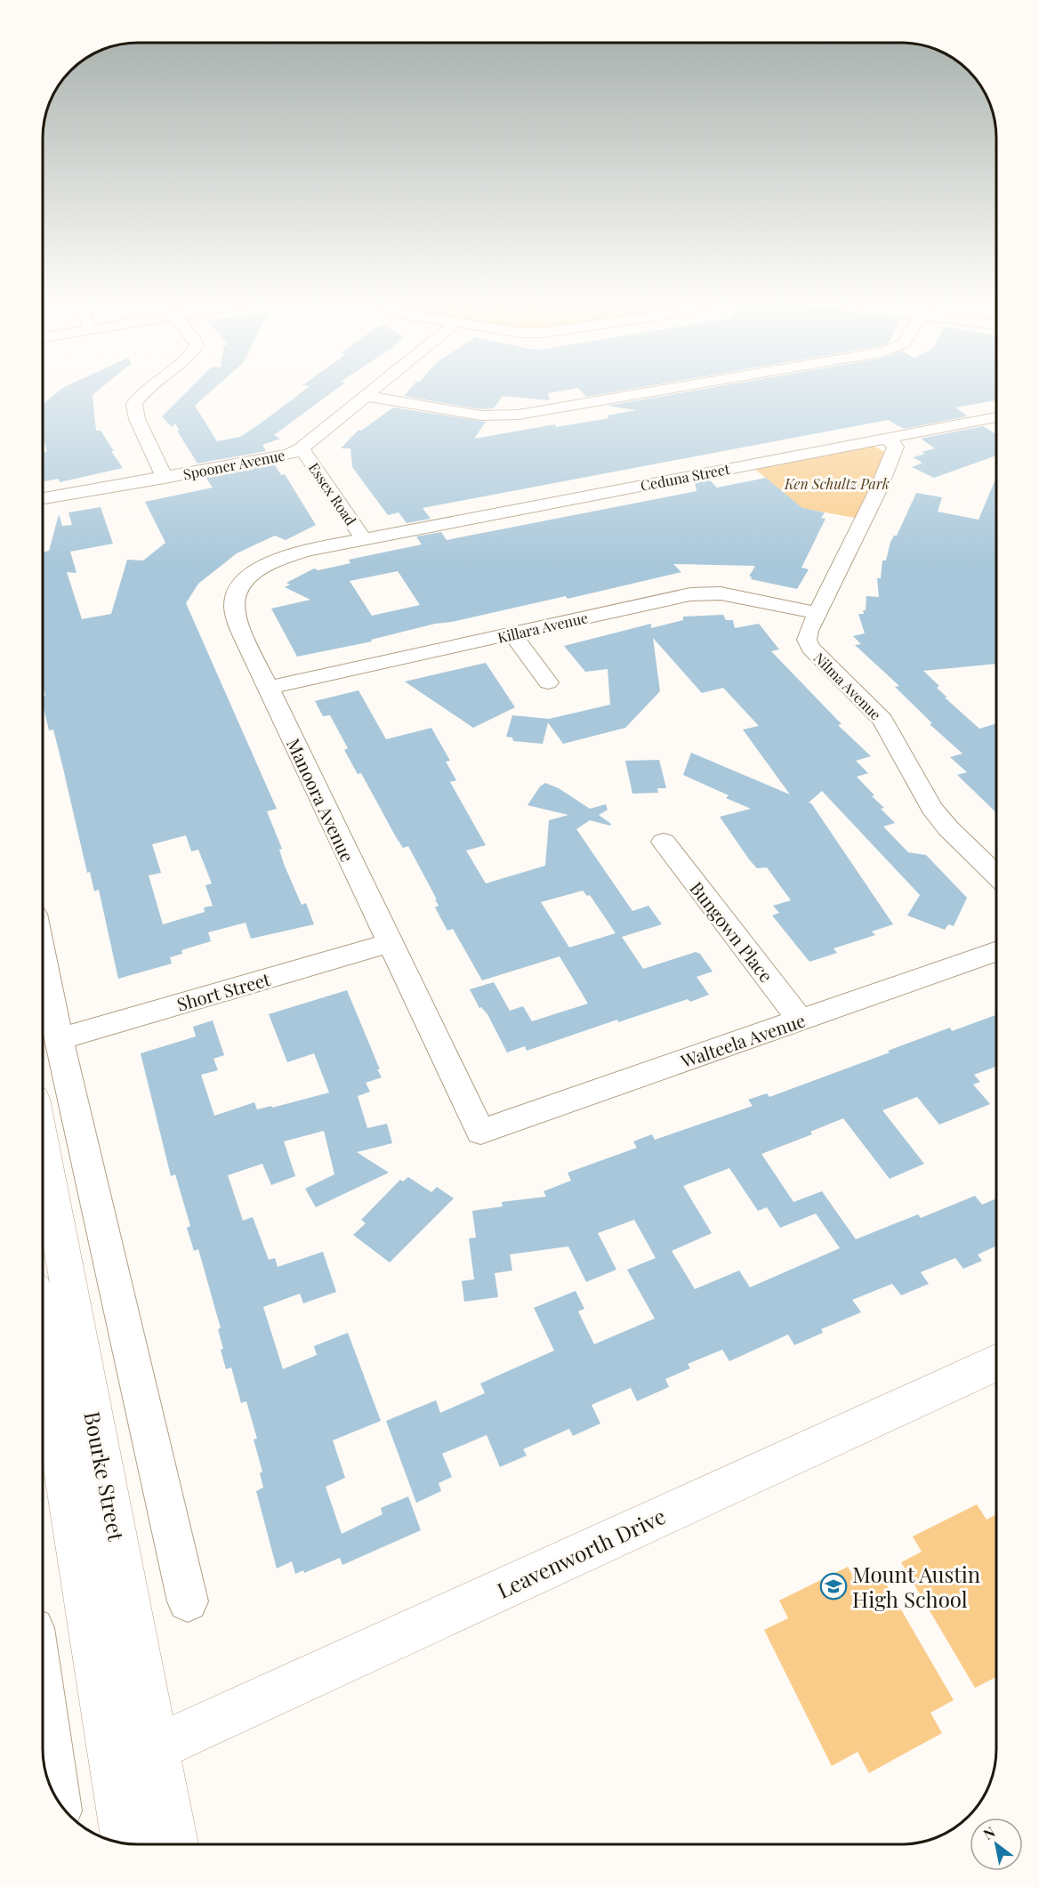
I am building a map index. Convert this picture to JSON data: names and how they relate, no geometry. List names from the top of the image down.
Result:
{
  "streets": {
    "main road": ["Bourke Street", "Leavenworth Drive"],
    "street": [
      "Spooner Avenue",
      "Ceduna Street",
      "Essex Road",
      "Killara Avenue",
      "Nilma Avenue",
      "Manoora Avenue",
      "Bungown Place",
      "Short Street",
      "Walteela Avenue"
    ]
  },
  "crossings": [
    ["Spooner Avenue", "Essex Road"],
    ["Ceduna Street", "Essex Road"],
    ["Ceduna Street", "Nilma Avenue"],
    ["Ceduna Street", "Manoora Avenue"],
    ["Essex Road", "Manoora Avenue"],
    ["Killara Avenue", "Nilma Avenue"],
    ["Killara Avenue", "Manoora Avenue"],
    ["Manoora Avenue", "Short Street"],
    ["Manoora Avenue", "Walteela Avenue"],
    ["Bungown Place", "Walteela Avenue"],
    ["Bourke Street", "Leavenworth Drive"]
  ],
  "parks": ["Ken Schultz Park"],
  "places": {
    "school or university": ["Mount Austin High School"]
  },
  "north": "top left"
}
